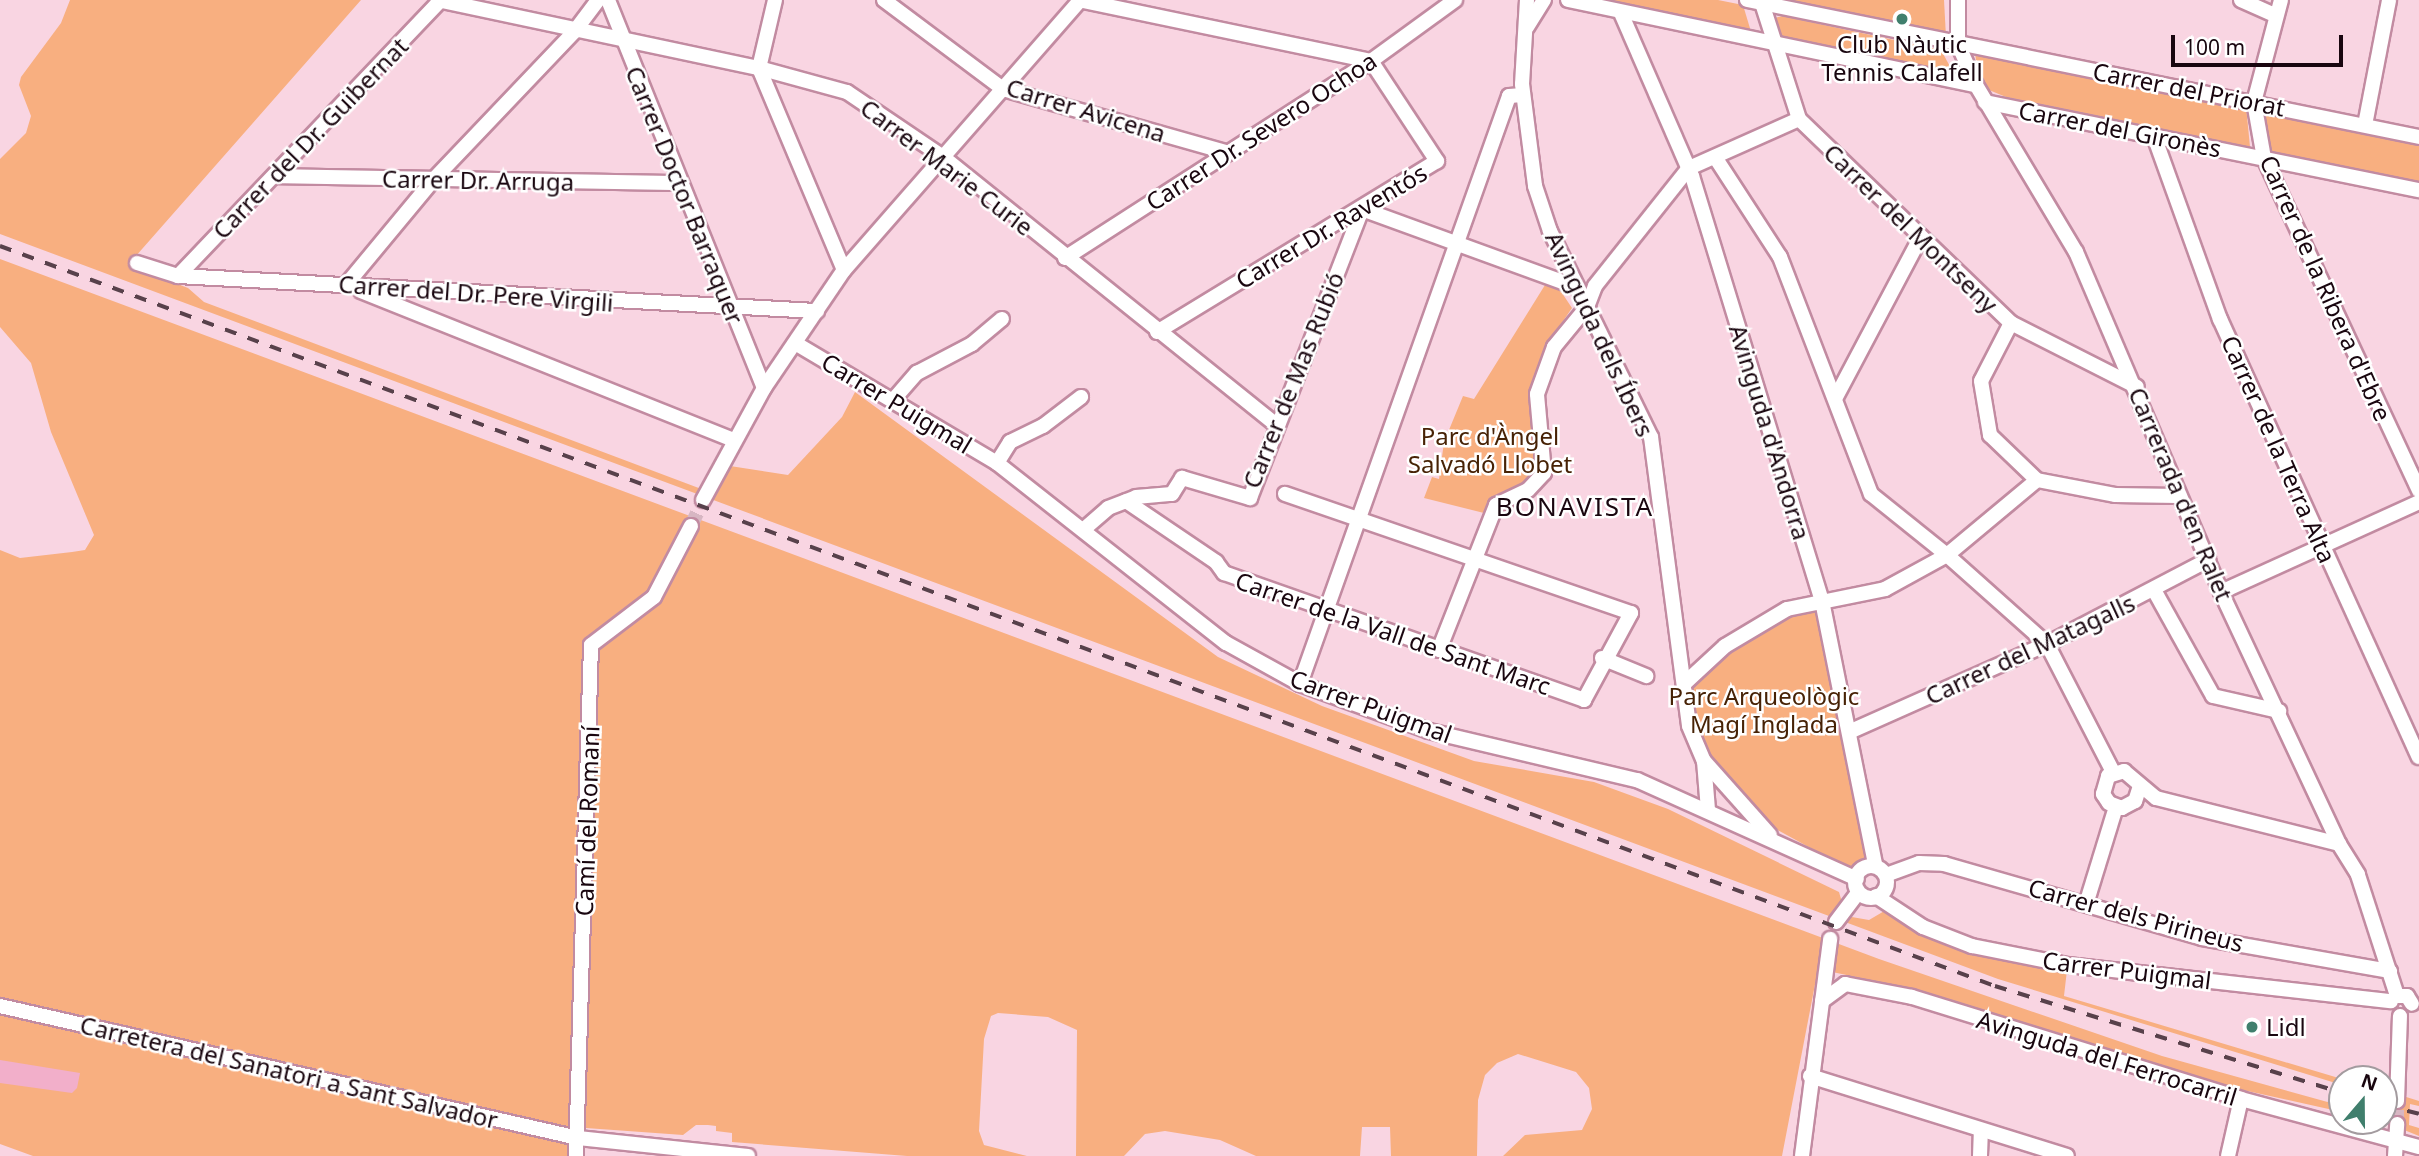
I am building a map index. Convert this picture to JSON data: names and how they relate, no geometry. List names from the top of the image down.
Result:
{
  "streets": {
    "street": [
      "Carrer del Priorat",
      "Carrer Avicena",
      "Carrer del Gironès",
      "Carrer Dr. Severo Ochoa",
      "Carrer del Dr. Guibernat",
      "Carrer Marie Curie",
      "Carrer Dr. Arruga",
      "Carrer Doctor Barraquer",
      "Carrer Dr. Raventós",
      "Carrer del Montseny",
      "Carrer de la Ribera d'Ebre",
      "Carrer del Dr. Pere Virgili",
      "Avinguda dels Íbers",
      "Carrer de Mas Rubió",
      "Carrer Puigmal",
      "Avinguda d'Andorra",
      "Carrer de la Terra Alta",
      "Carrerada d'en Ralet",
      "Carrer de la Vall de Sant Marc",
      "Carrer del Matagalls",
      "Camí del Romaní",
      "Carrer dels Pirineus",
      "Avinguda del Ferrocarril",
      "Carretera del Sanatori a Sant Salvador"
    ]
  },
  "crossings": [
    ["Carrer del Priorat", "Carrer del Montseny"],
    ["Carrer del Priorat", "Carrer de la Ribera d'Ebre"],
    ["Carrer del Priorat", "Carrerada d'en Ralet"],
    ["Carrer Avicena", "Carrer Dr. Severo Ochoa"],
    ["Carrer del Gironès", "Carrer de la Ribera d'Ebre"],
    ["Carrer del Gironès", "Carrer de la Terra Alta"],
    ["Carrer del Gironès", "Carrerada d'en Ralet"],
    ["Carrer Dr. Severo Ochoa", "Carrer Marie Curie"],
    ["Carrer Dr. Severo Ochoa", "Carrer Dr. Raventós"],
    ["Carrer del Dr. Guibernat", "Carrer Marie Curie"],
    ["Carrer del Dr. Guibernat", "Carrer Dr. Arruga"],
    ["Carrer del Dr. Guibernat", "Carrer del Dr. Pere Virgili"],
    ["Carrer Marie Curie", "Carrer Doctor Barraquer"],
    ["Carrer Marie Curie", "Carrer Dr. Raventós"],
    ["Carrer Marie Curie", "Carrer de Mas Rubió"],
    ["Carrer Dr. Arruga", "Carrer Doctor Barraquer"],
    ["Carrer Doctor Barraquer", "Carrer del Dr. Pere Virgili"],
    ["Carrer Dr. Raventós", "Carrer de Mas Rubió"],
    ["Carrer del Montseny", "Carrerada d'en Ralet"],
    ["Avinguda dels Íbers", "Carrer Puigmal"],
    ["Carrer de Mas Rubió", "Carrer Puigmal"],
    ["Carrer de Mas Rubió", "Carrer de la Vall de Sant Marc"],
    ["Carrer Puigmal", "Carrerada d'en Ralet"],
    ["Avinguda d'Andorra", "Carrer del Matagalls"],
    ["Avinguda d'Andorra", "Carrer dels Pirineus"],
    ["Carrerada d'en Ralet", "Carrer del Matagalls"],
    ["Carrerada d'en Ralet", "Carrer dels Pirineus"],
    ["Camí del Romaní", "Carretera del Sanatori a Sant Salvador"]
  ],
  "districts": ["BONAVISTA"],
  "parks": ["Parc d'Àngel Salvadó Llobet", "Parc Arqueològic Magí Inglada"],
  "places": ["Club Nàutic Tennis Calafell", "Lidl"],
  "scale_bar": "100 m",
  "north": "top"
}
